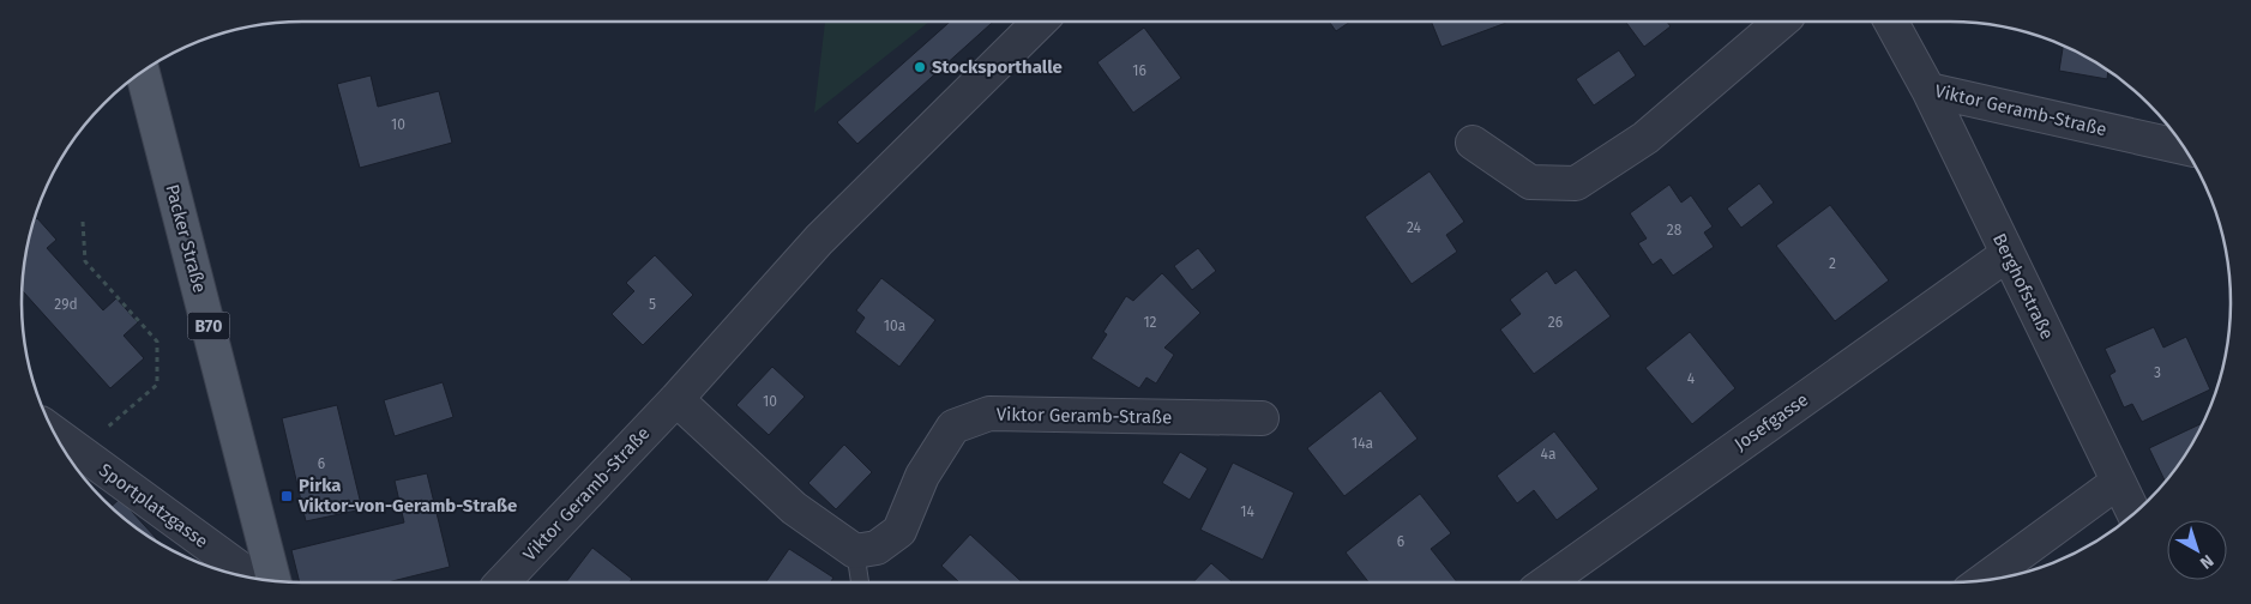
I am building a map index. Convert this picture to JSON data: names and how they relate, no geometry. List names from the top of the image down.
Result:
{
  "streets": {
    "main road": ["Packer Straße", "B70"],
    "street": [
      "Viktor Geramb-Straße",
      "Berghofstraße",
      "Josefgasse",
      "Sportplatzgasse"
    ]
  },
  "crossings": [
    ["Viktor Geramb-Straße", "Berghofstraße"],
    ["Berghofstraße", "Josefgasse"]
  ],
  "places": {
    "other": ["Stocksporthalle"],
    "transit": ["Pirka Viktor-von-Geramb-Straße"]
  },
  "house_numbers": [
    "16",
    "10",
    "24",
    "28",
    "2",
    "29d",
    "5",
    "12",
    "26",
    "10a",
    "3",
    "4",
    "10",
    "14a",
    "4a",
    "6",
    "14",
    "6"
  ],
  "north": "bottom right"
}
